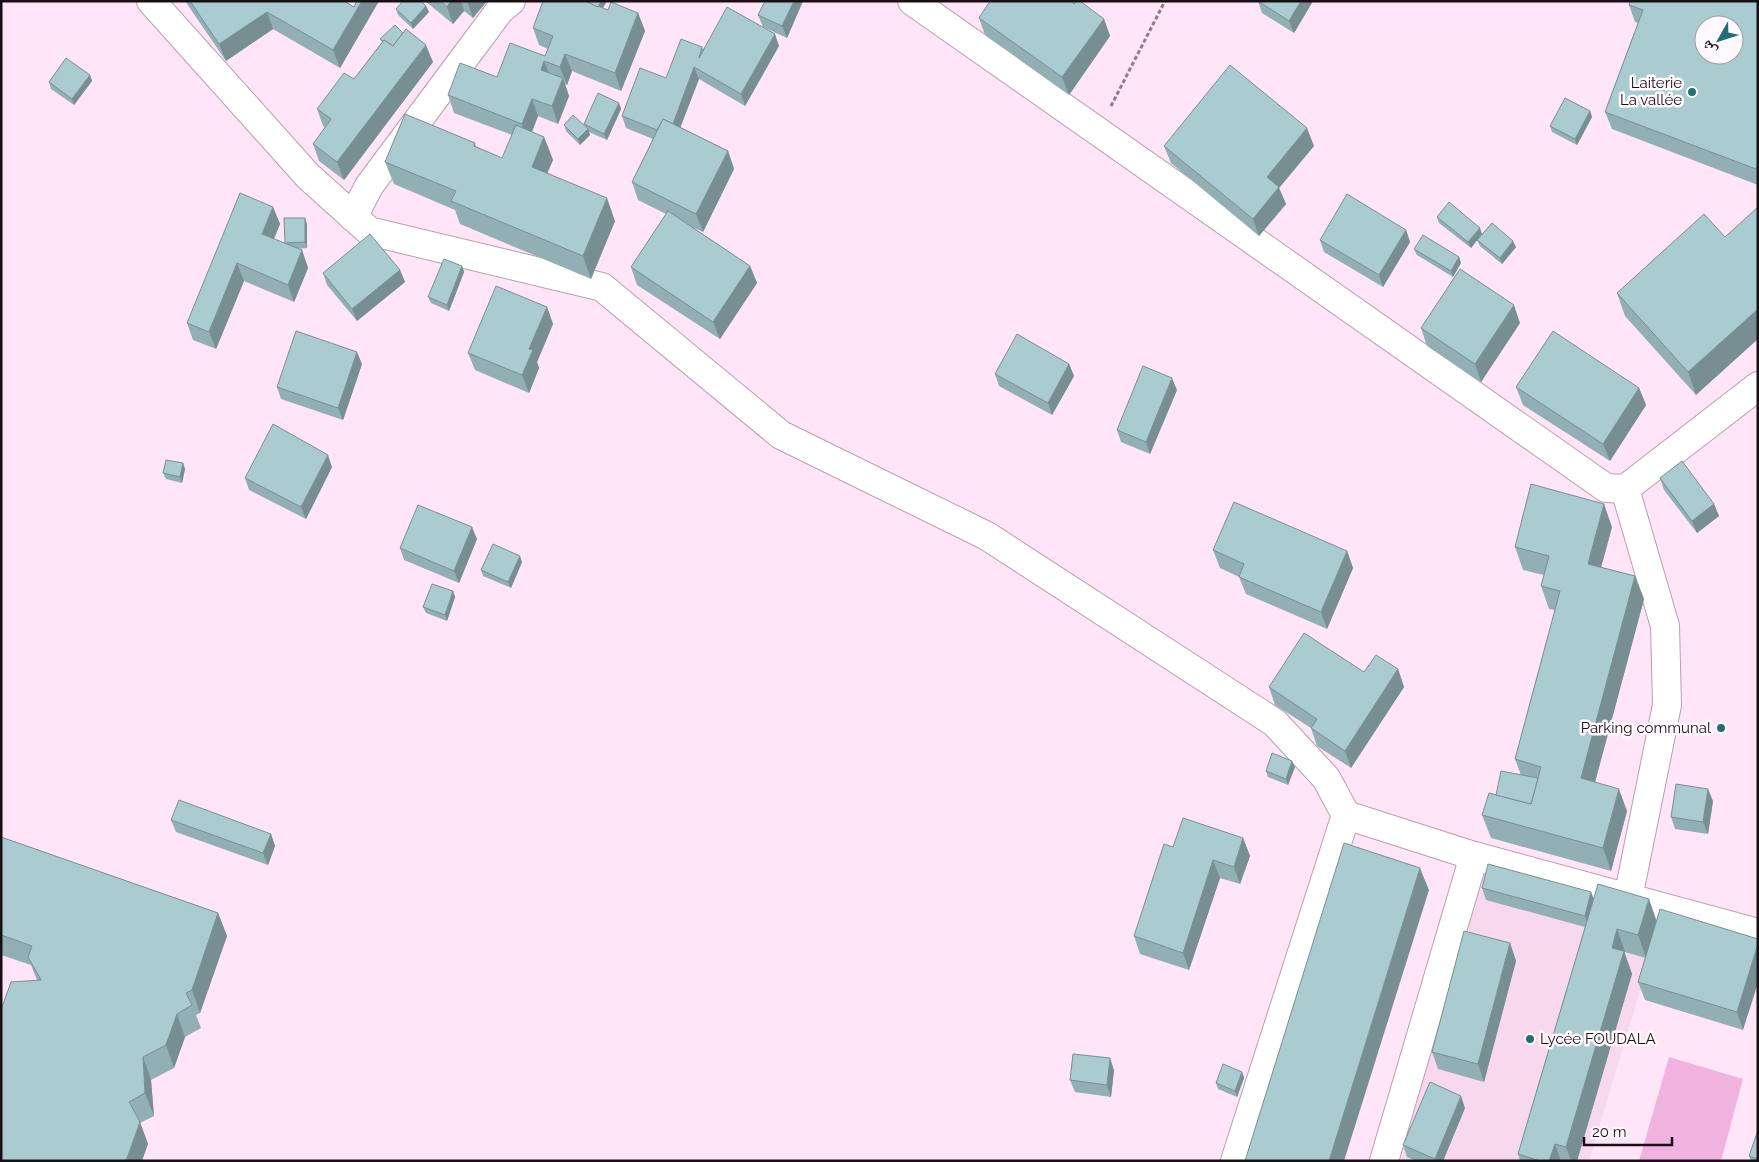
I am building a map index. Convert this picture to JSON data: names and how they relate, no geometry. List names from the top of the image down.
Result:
{
  "places": ["Laiterie La vallée", "Parking communal", "Lycée FOUDALA"],
  "scale_bar": "20 m",
  "north": "bottom left"
}
